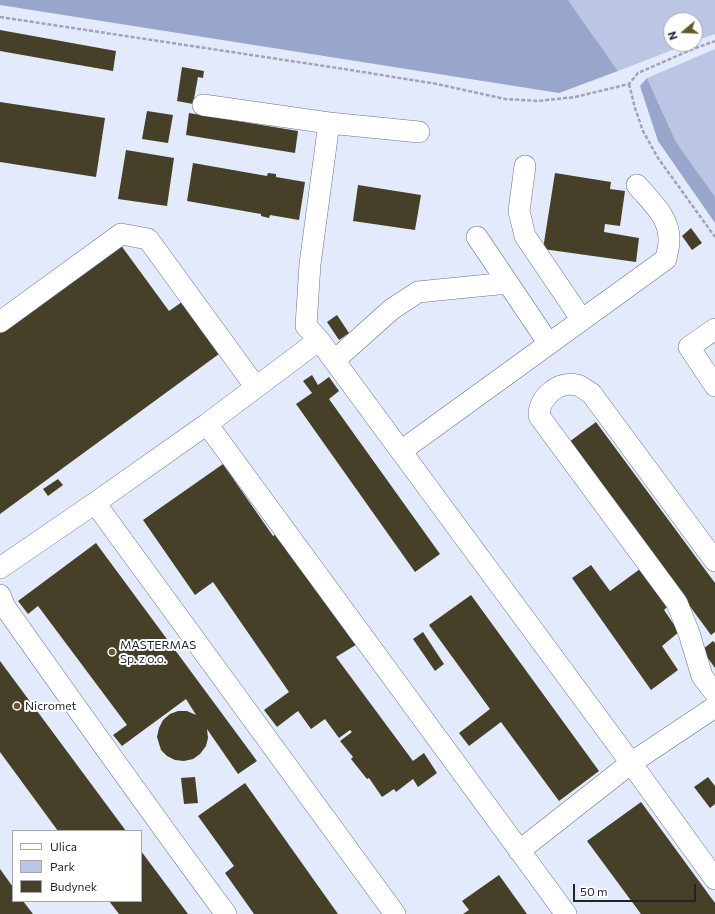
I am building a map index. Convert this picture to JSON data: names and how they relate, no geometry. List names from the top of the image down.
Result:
{
  "places": ["MASTERMAS Sp. z o.o.", "Nicromet"],
  "legend": ["Ulica", "Park", "Budynek"],
  "scale_bar": "50 m",
  "north": "left"
}
